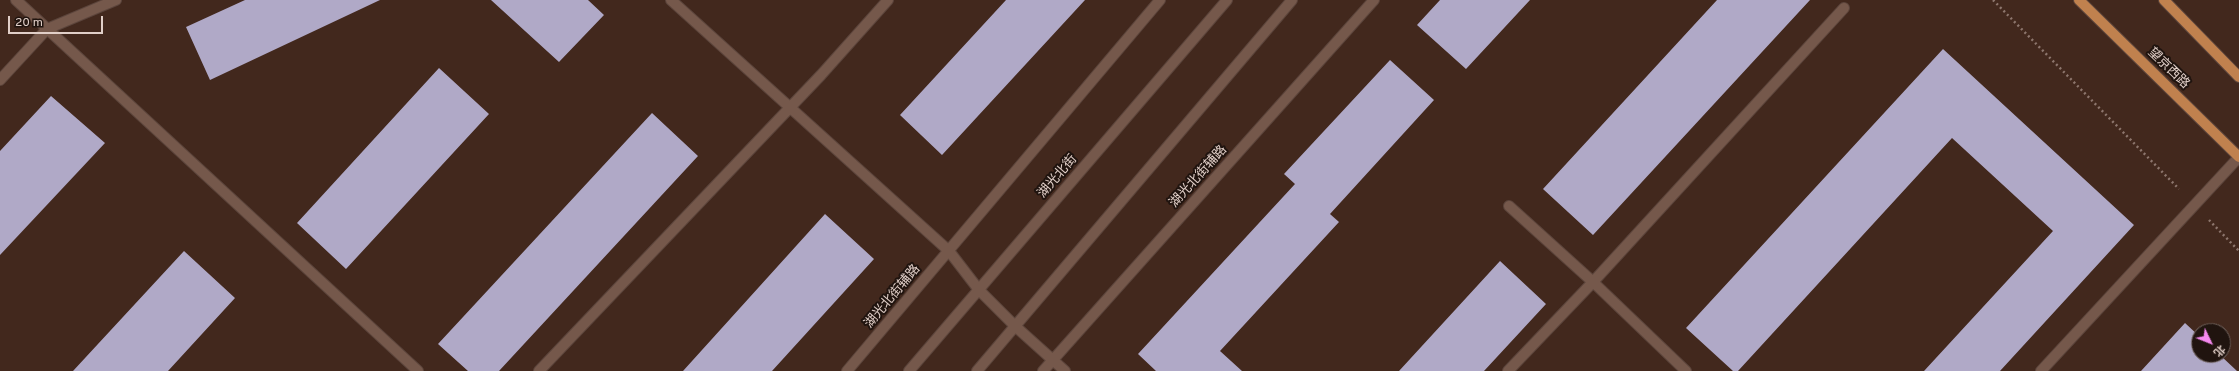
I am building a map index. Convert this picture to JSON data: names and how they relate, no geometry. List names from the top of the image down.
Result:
{
  "streets": {
    "main road": ["望京西路"],
    "street": ["湖光北街", "湖光北街辅路"]
  },
  "scale_bar": "20 m",
  "north": "bottom right"
}
